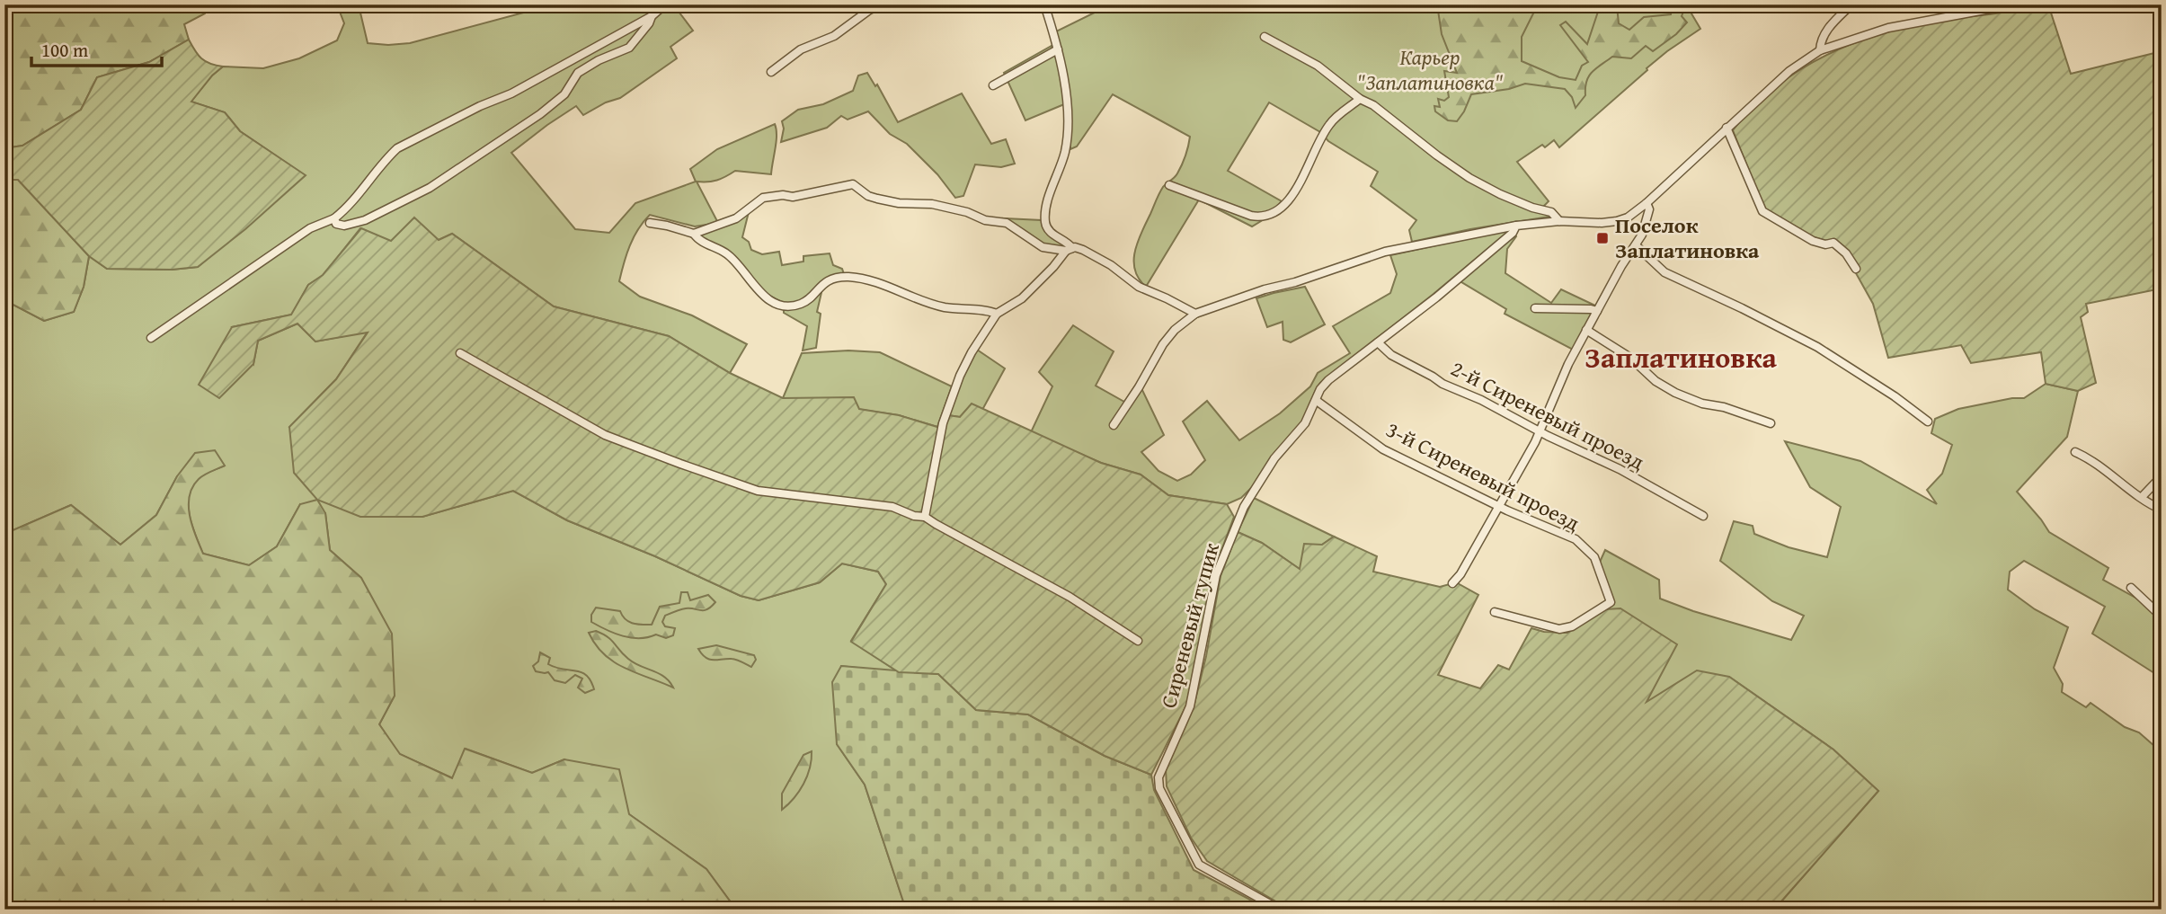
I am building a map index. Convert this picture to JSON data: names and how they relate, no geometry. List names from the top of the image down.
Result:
{
  "streets": {
    "street": ["2-й Сиреневый проезд", "3-й Сиреневый проезд", "Сиреневый тупик"]
  },
  "crossings": [
    ["2-й Сиреневый проезд", "Сиреневый тупик"],
    ["3-й Сиреневый проезд", "Сиреневый тупик"]
  ],
  "districts": ["Заплатиновка"],
  "parks": ["Карьер \"Заплатиновка\""],
  "places": {
    "transit": ["Поселок Заплатиновка"]
  },
  "scale_bar": "100 m"
}
